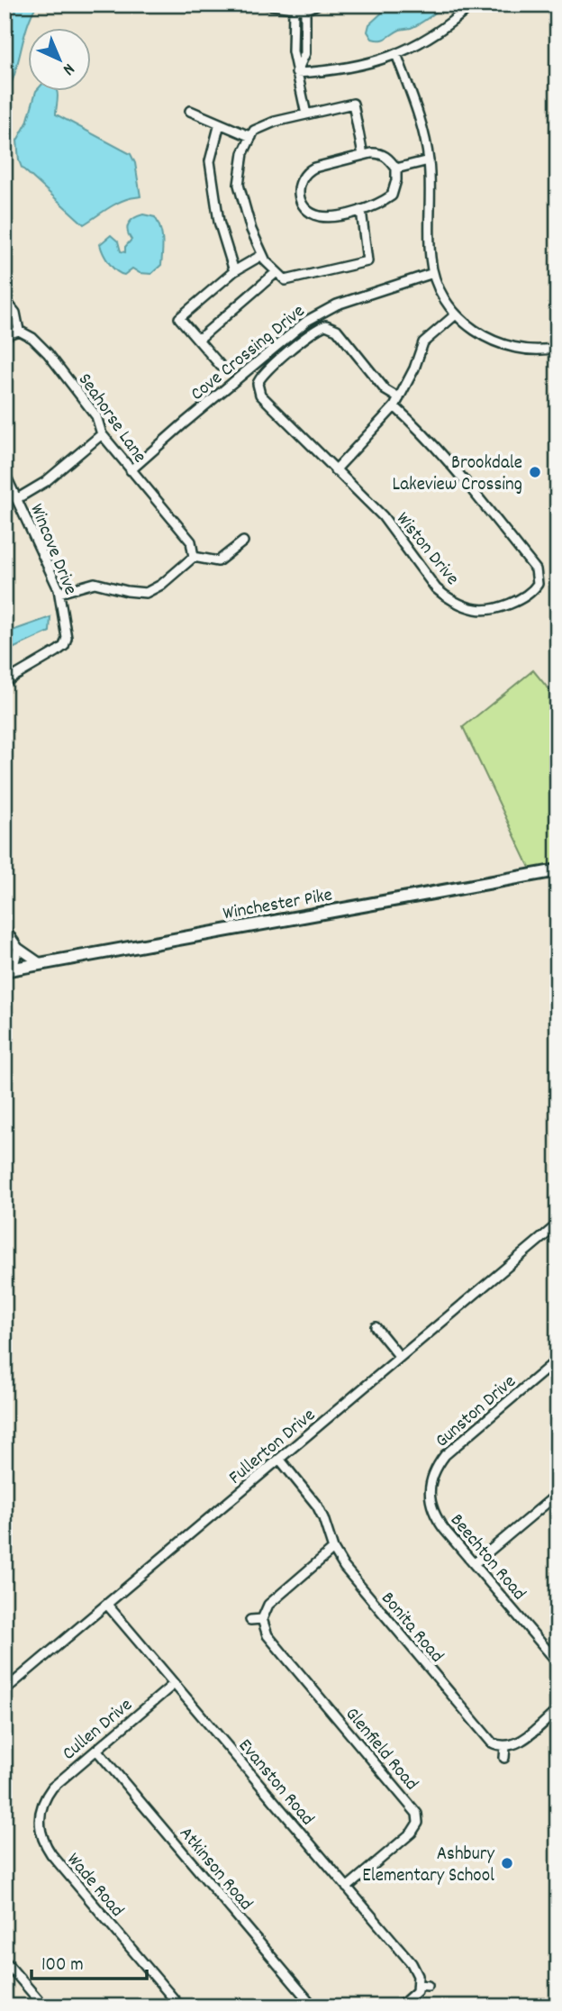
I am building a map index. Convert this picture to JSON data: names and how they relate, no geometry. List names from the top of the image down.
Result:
{
  "streets": {
    "main road": ["Winchester Pike"],
    "street": [
      "Cove Crossing Drive",
      "Seahorse Lane",
      "Wiston Drive",
      "Wincove Drive",
      "Gunston Drive",
      "Fullerton Drive",
      "Beechton Road",
      "Bonita Road",
      "Cullen Drive",
      "Glenfield Road",
      "Evanston Road",
      "Atkinson Road",
      "Wade Road"
    ]
  },
  "crossings": [
    ["Cove Crossing Drive", "Seahorse Lane"],
    ["Gunston Drive", "Beechton Road"],
    ["Fullerton Drive", "Bonita Road"],
    ["Fullerton Drive", "Evanston Road"],
    ["Cullen Drive", "Evanston Road"],
    ["Cullen Drive", "Atkinson Road"],
    ["Cullen Drive", "Wade Road"],
    ["Glenfield Road", "Evanston Road"]
  ],
  "places": ["Brookdale Lakeview Crossing", "Ashbury Elementary School"],
  "scale_bar": "100 m",
  "north": "bottom right"
}
